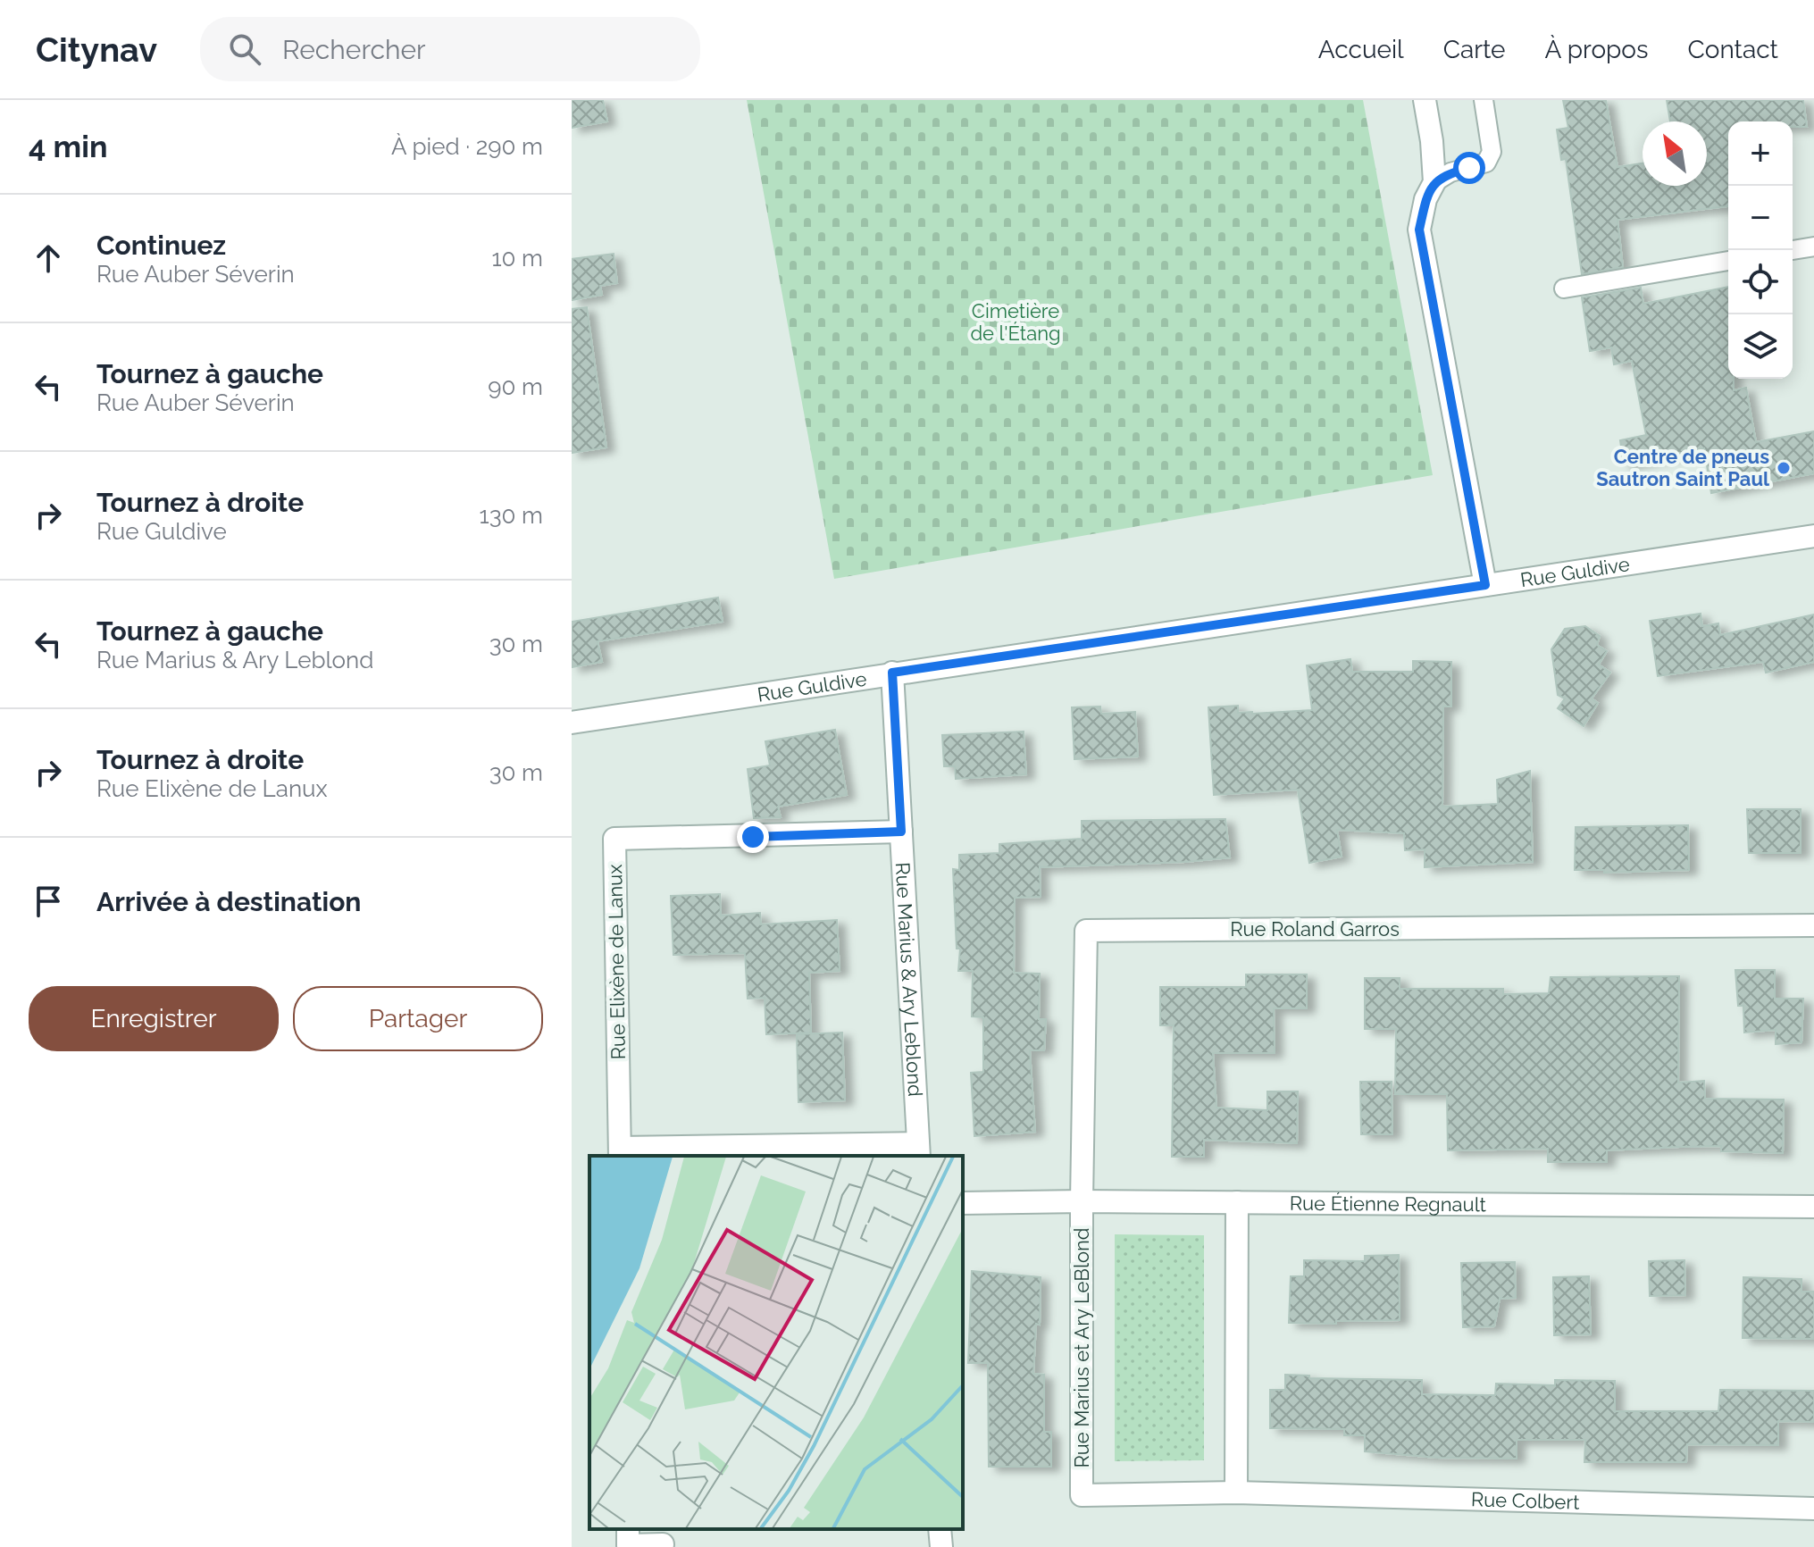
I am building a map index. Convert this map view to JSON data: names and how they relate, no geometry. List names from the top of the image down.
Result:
{
  "streets": {
    "street": [
      "Rue Guldive",
      "Rue Roland Garros",
      "Rue Elixène de Lanux",
      "Rue Marius & Ary Leblond",
      "Rue Étienne Regnault",
      "Rue Marius et Ary LeBlond",
      "Rue Colbert"
    ]
  },
  "crossings": [
    ["Rue Guldive", "Rue Marius & Ary Leblond"],
    ["Rue Roland Garros", "Rue Étienne Regnault"],
    ["Rue Roland Garros", "Rue Marius et Ary LeBlond"],
    ["Rue Elixène de Lanux", "Rue Marius & Ary Leblond"],
    ["Rue Étienne Regnault", "Rue Marius et Ary LeBlond"],
    ["Rue Marius et Ary LeBlond", "Rue Colbert"]
  ],
  "parks": ["Cimetière de l'Étang"],
  "places": ["Centre de pneus Sautron Saint Paul"],
  "north": "top left",
  "page": {
    "header": "Citynav",
    "search": "Rechercher",
    "nav": [
      "Accueil",
      "Carte",
      "À propos",
      "Contact"
    ],
    "heading": ["4 min", "À pied · 290 m"],
    "map_buttons": ["+", "−"],
    "list": [
      ["Continuez", "Rue Auber Séverin", "10 m"],
      ["Tournez à gauche", "Rue Auber Séverin", "90 m"],
      ["Tournez à droite", "Rue Guldive", "130 m"],
      ["Tournez à gauche", "Rue Marius & Ary Leblond", "30 m"],
      ["Tournez à droite", "Rue Elixène de Lanux", "30 m"],
      "Arrivée à destination"
    ],
    "buttons": ["Enregistrer", "Partager"]
  }
}
